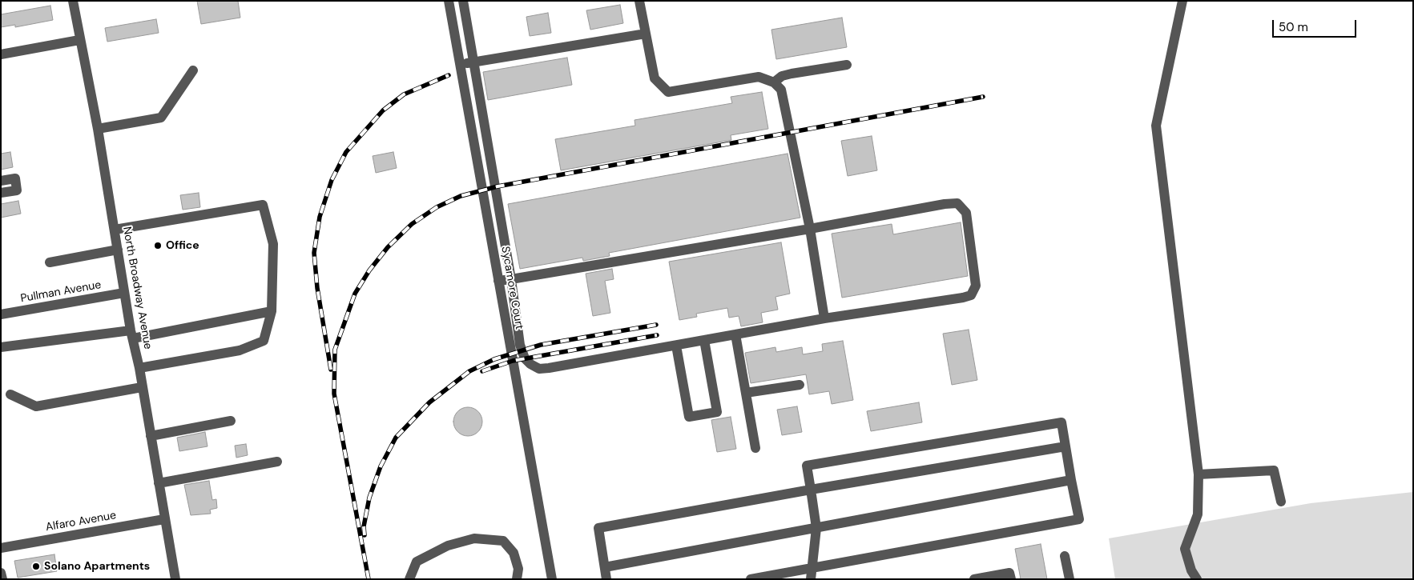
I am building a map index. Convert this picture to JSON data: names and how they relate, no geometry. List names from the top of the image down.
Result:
{
  "streets": {
    "street": [
      "North Broadway Avenue",
      "Sycamore Court",
      "Pullman Avenue",
      "Alfaro Avenue"
    ]
  },
  "crossings": [
    ["North Broadway Avenue", "Pullman Avenue"],
    ["North Broadway Avenue", "Alfaro Avenue"]
  ],
  "places": ["Office", "Solano Apartments"],
  "scale_bar": "50 m"
}
